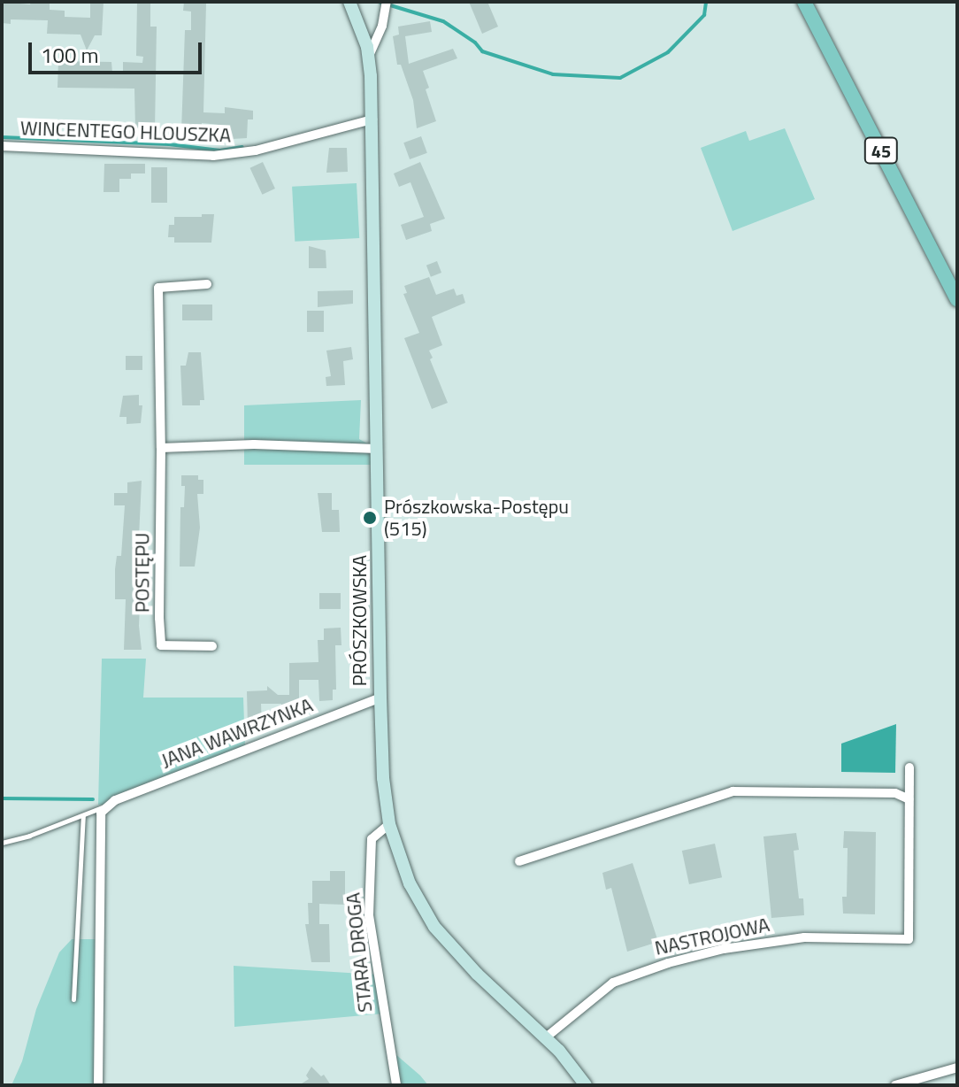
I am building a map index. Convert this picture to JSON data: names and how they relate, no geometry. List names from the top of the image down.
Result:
{
  "streets": {
    "main road": ["45", "PRÓSZKOWSKA"],
    "street": [
      "WINCENTEGO HLOUSZKA",
      "POSTĘPU",
      "JANA WAWRZYNKA",
      "NASTROJOWA",
      "STARA DROGA"
    ]
  },
  "crossings": [
    ["WINCENTEGO HLOUSZKA", "PRÓSZKOWSKA"],
    ["PRÓSZKOWSKA", "JANA WAWRZYNKA"],
    ["PRÓSZKOWSKA", "NASTROJOWA"],
    ["PRÓSZKOWSKA", "STARA DROGA"]
  ],
  "places": ["Prószkowska-Postępu (515)"],
  "scale_bar": "100 m"
}
